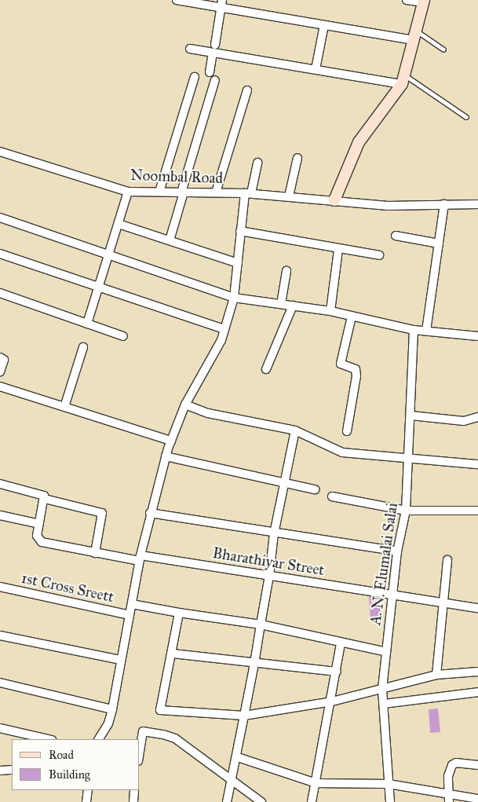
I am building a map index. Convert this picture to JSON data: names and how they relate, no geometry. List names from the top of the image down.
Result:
{
  "streets": {
    "street": [
      "Noombal Road",
      "Bharathiyar Street",
      "A. N. Elumalai Salai",
      "1st Cross Sreett"
    ]
  },
  "crossings": [
    ["Bharathiyar Street", "A. N. Elumalai Salai"]
  ],
  "legend": ["Road", "Building"]
}
